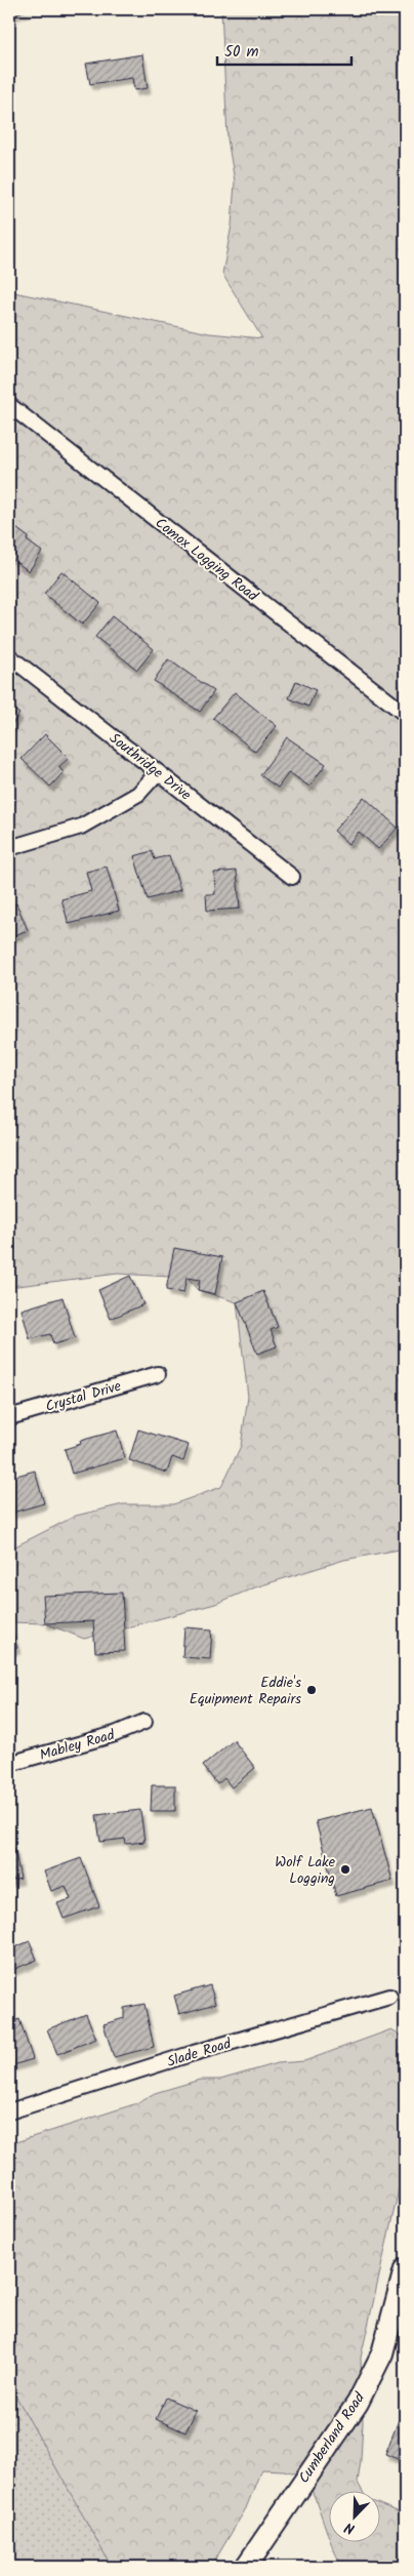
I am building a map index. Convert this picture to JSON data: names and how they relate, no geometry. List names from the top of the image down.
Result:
{
  "streets": {
    "street": [
      "Comox Logging Road",
      "Southridge Drive",
      "Crystal Drive",
      "Mabley Road",
      "Slade Road",
      "Cumberland Road"
    ]
  },
  "places": ["Eddie's Equipment Repairs", "Wolf Lake Logging"],
  "scale_bar": "50 m",
  "north": "bottom left"
}
